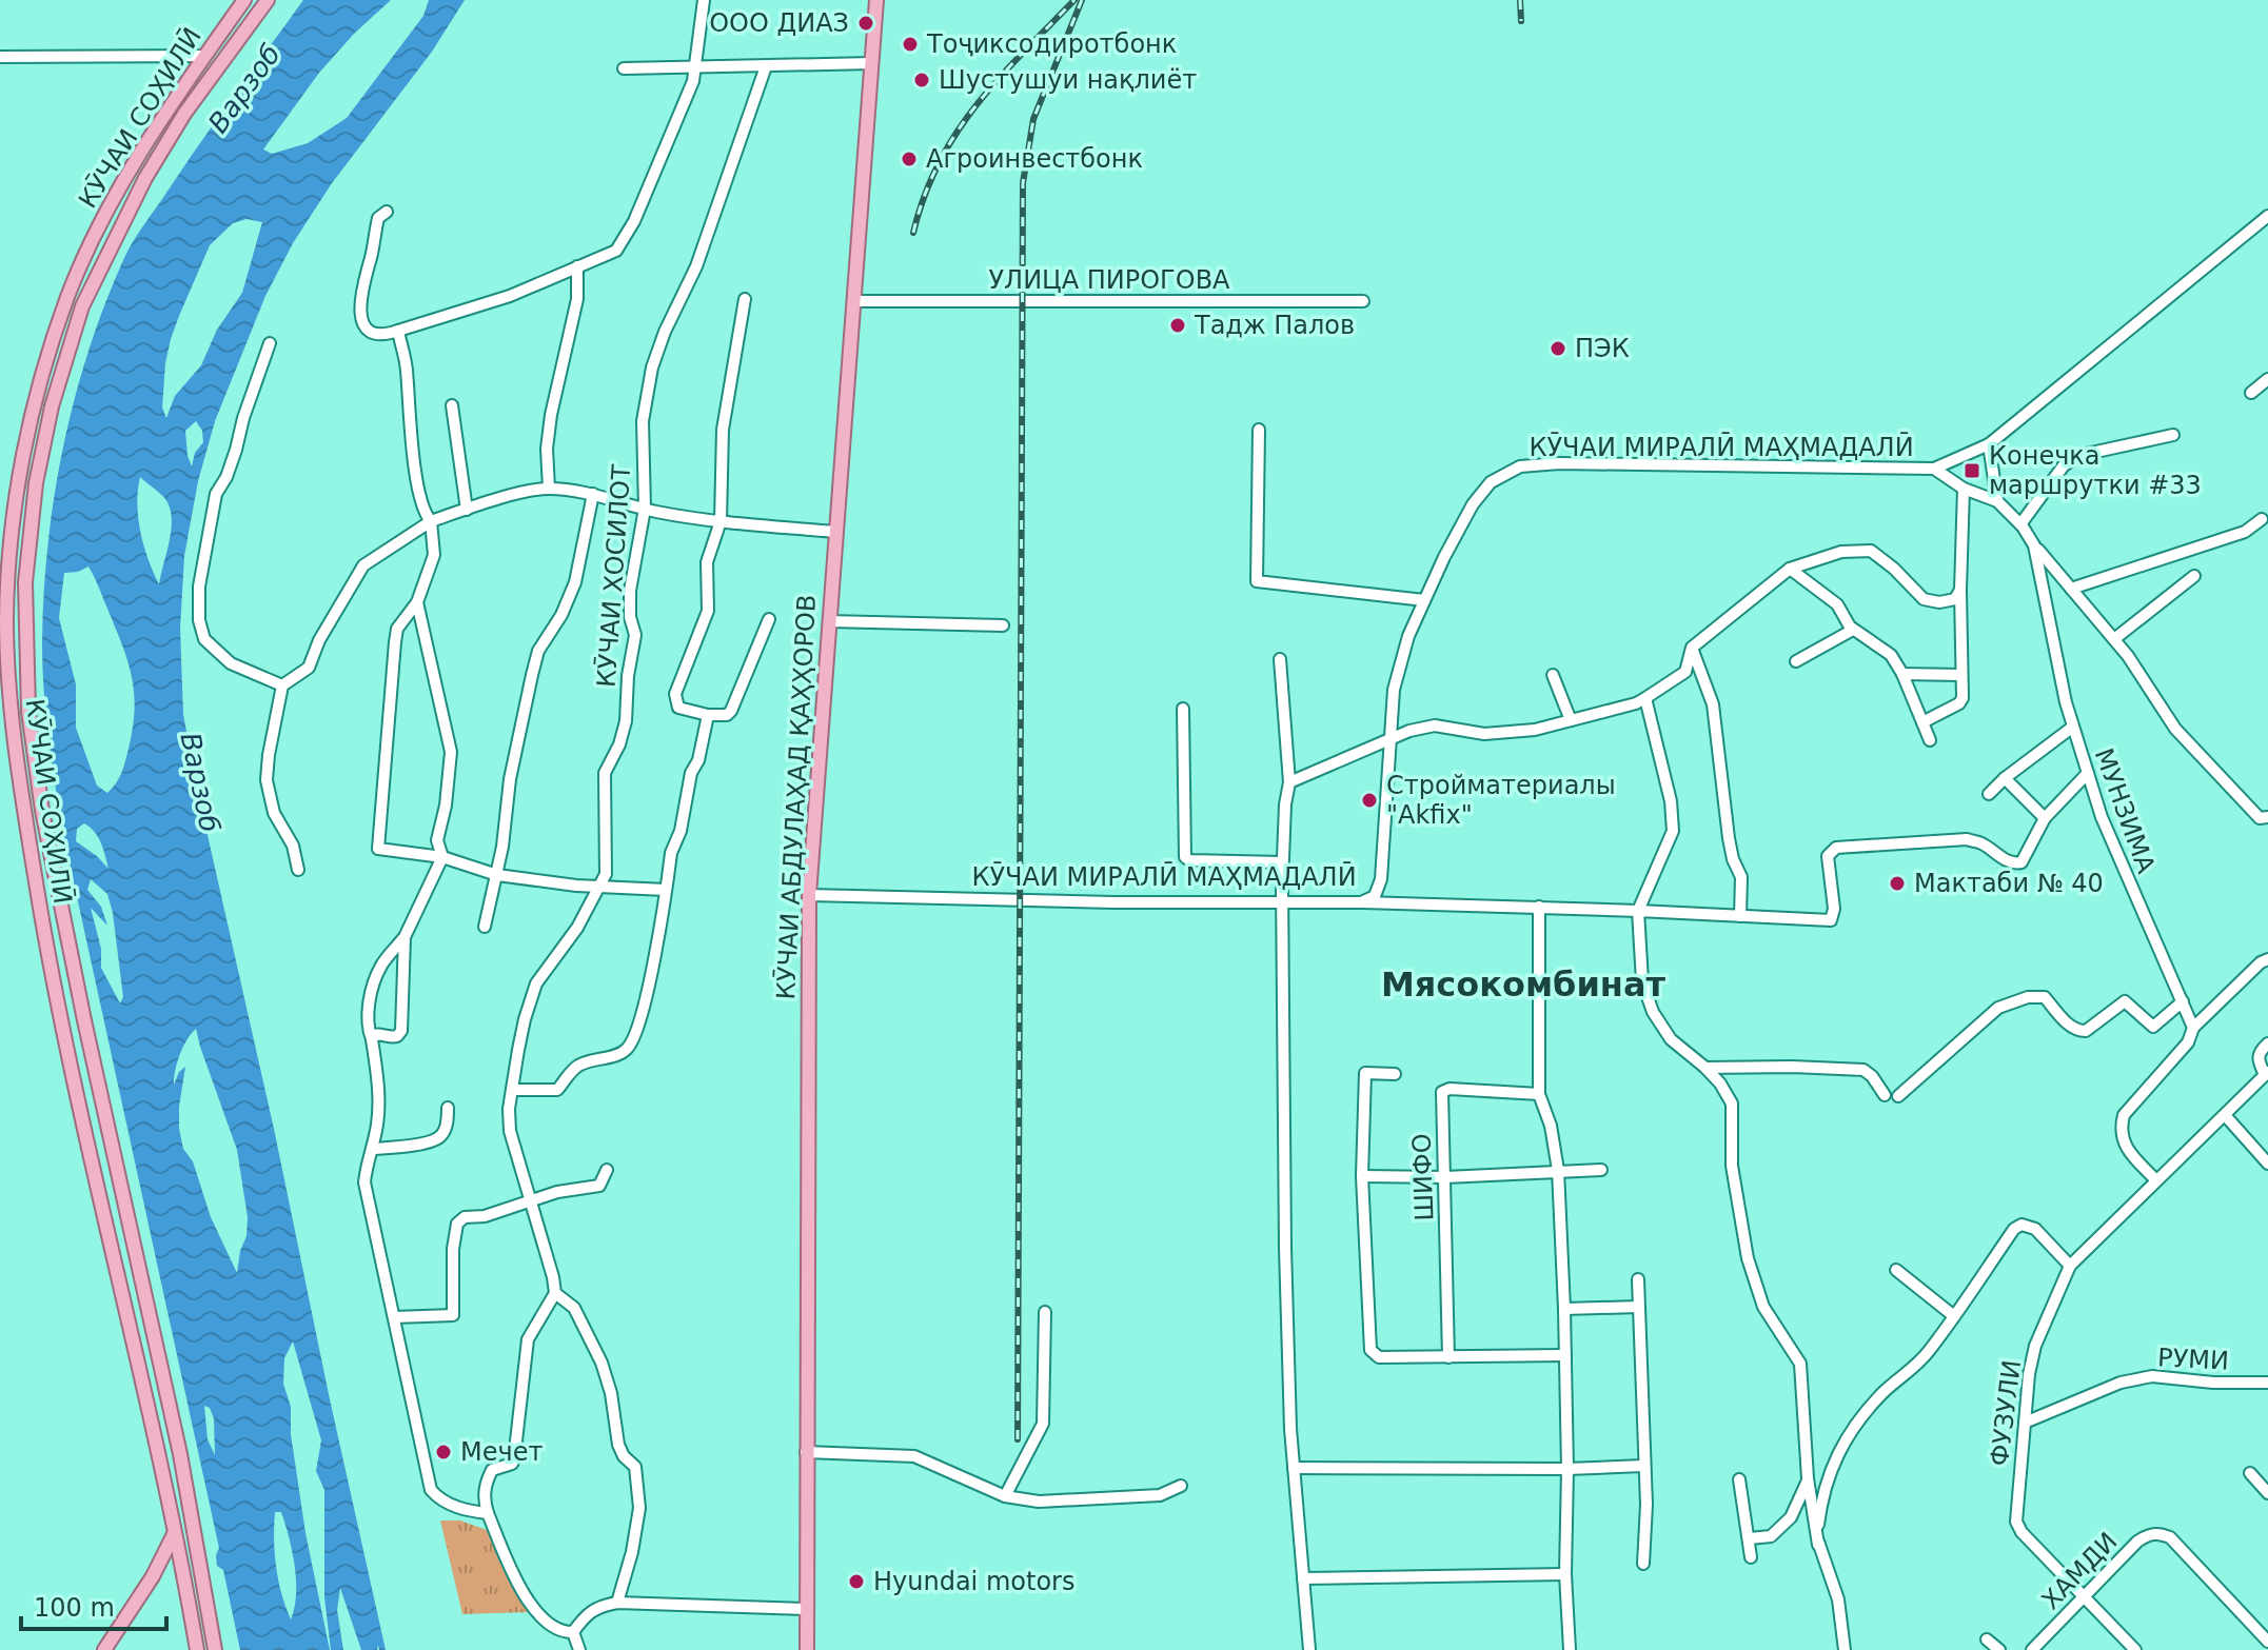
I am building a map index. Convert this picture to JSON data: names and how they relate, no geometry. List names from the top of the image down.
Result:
{
  "streets": {
    "main road": ["КӮЧАИ СОҲИЛӢ", "КӮЧАИ АБДУЛАҲАД ҚАҲҲОРОВ"],
    "street": [
      "УЛИЦА ПИРОГОВА",
      "КӮЧАИ МИРАЛӢ МАҲМАДАЛӢ",
      "КӮЧАИ ХОСИЛОТ",
      "МУНЗИМА",
      "ШИФО",
      "РУМИ",
      "ФУЗУЛИ",
      "ХАМДИ"
    ]
  },
  "crossings": [
    ["УЛИЦА ПИРОГОВА", "КӮЧАИ АБДУЛАҲАД ҚАҲҲОРОВ"],
    ["КӮЧАИ МИРАЛӢ МАҲМАДАЛӢ", "КӮЧАИ АБДУЛАҲАД ҚАҲҲОРОВ"],
    ["КӮЧАИ МИРАЛӢ МАҲМАДАЛӢ", "МУНЗИМА"],
    ["РУМИ", "ФУЗУЛИ"],
    ["ФУЗУЛИ", "ХАМДИ"]
  ],
  "districts": ["Мясокомбинат"],
  "water": ["Варзоб"],
  "places": {
    "other": [
      "ООО ДИАЗ",
      "Тоҷиксодиротбонк",
      "Шустушуи нақлиёт",
      "Агроинвестбонк",
      "Тадж Палов",
      "ПЭК",
      "Стройматериалы \"Akfix\"",
      "Мактаби № 40",
      "Мечет",
      "Hyundai motors"
    ],
    "transit": ["Конечка маршрутки #33"]
  },
  "scale_bar": "100 m"
}
